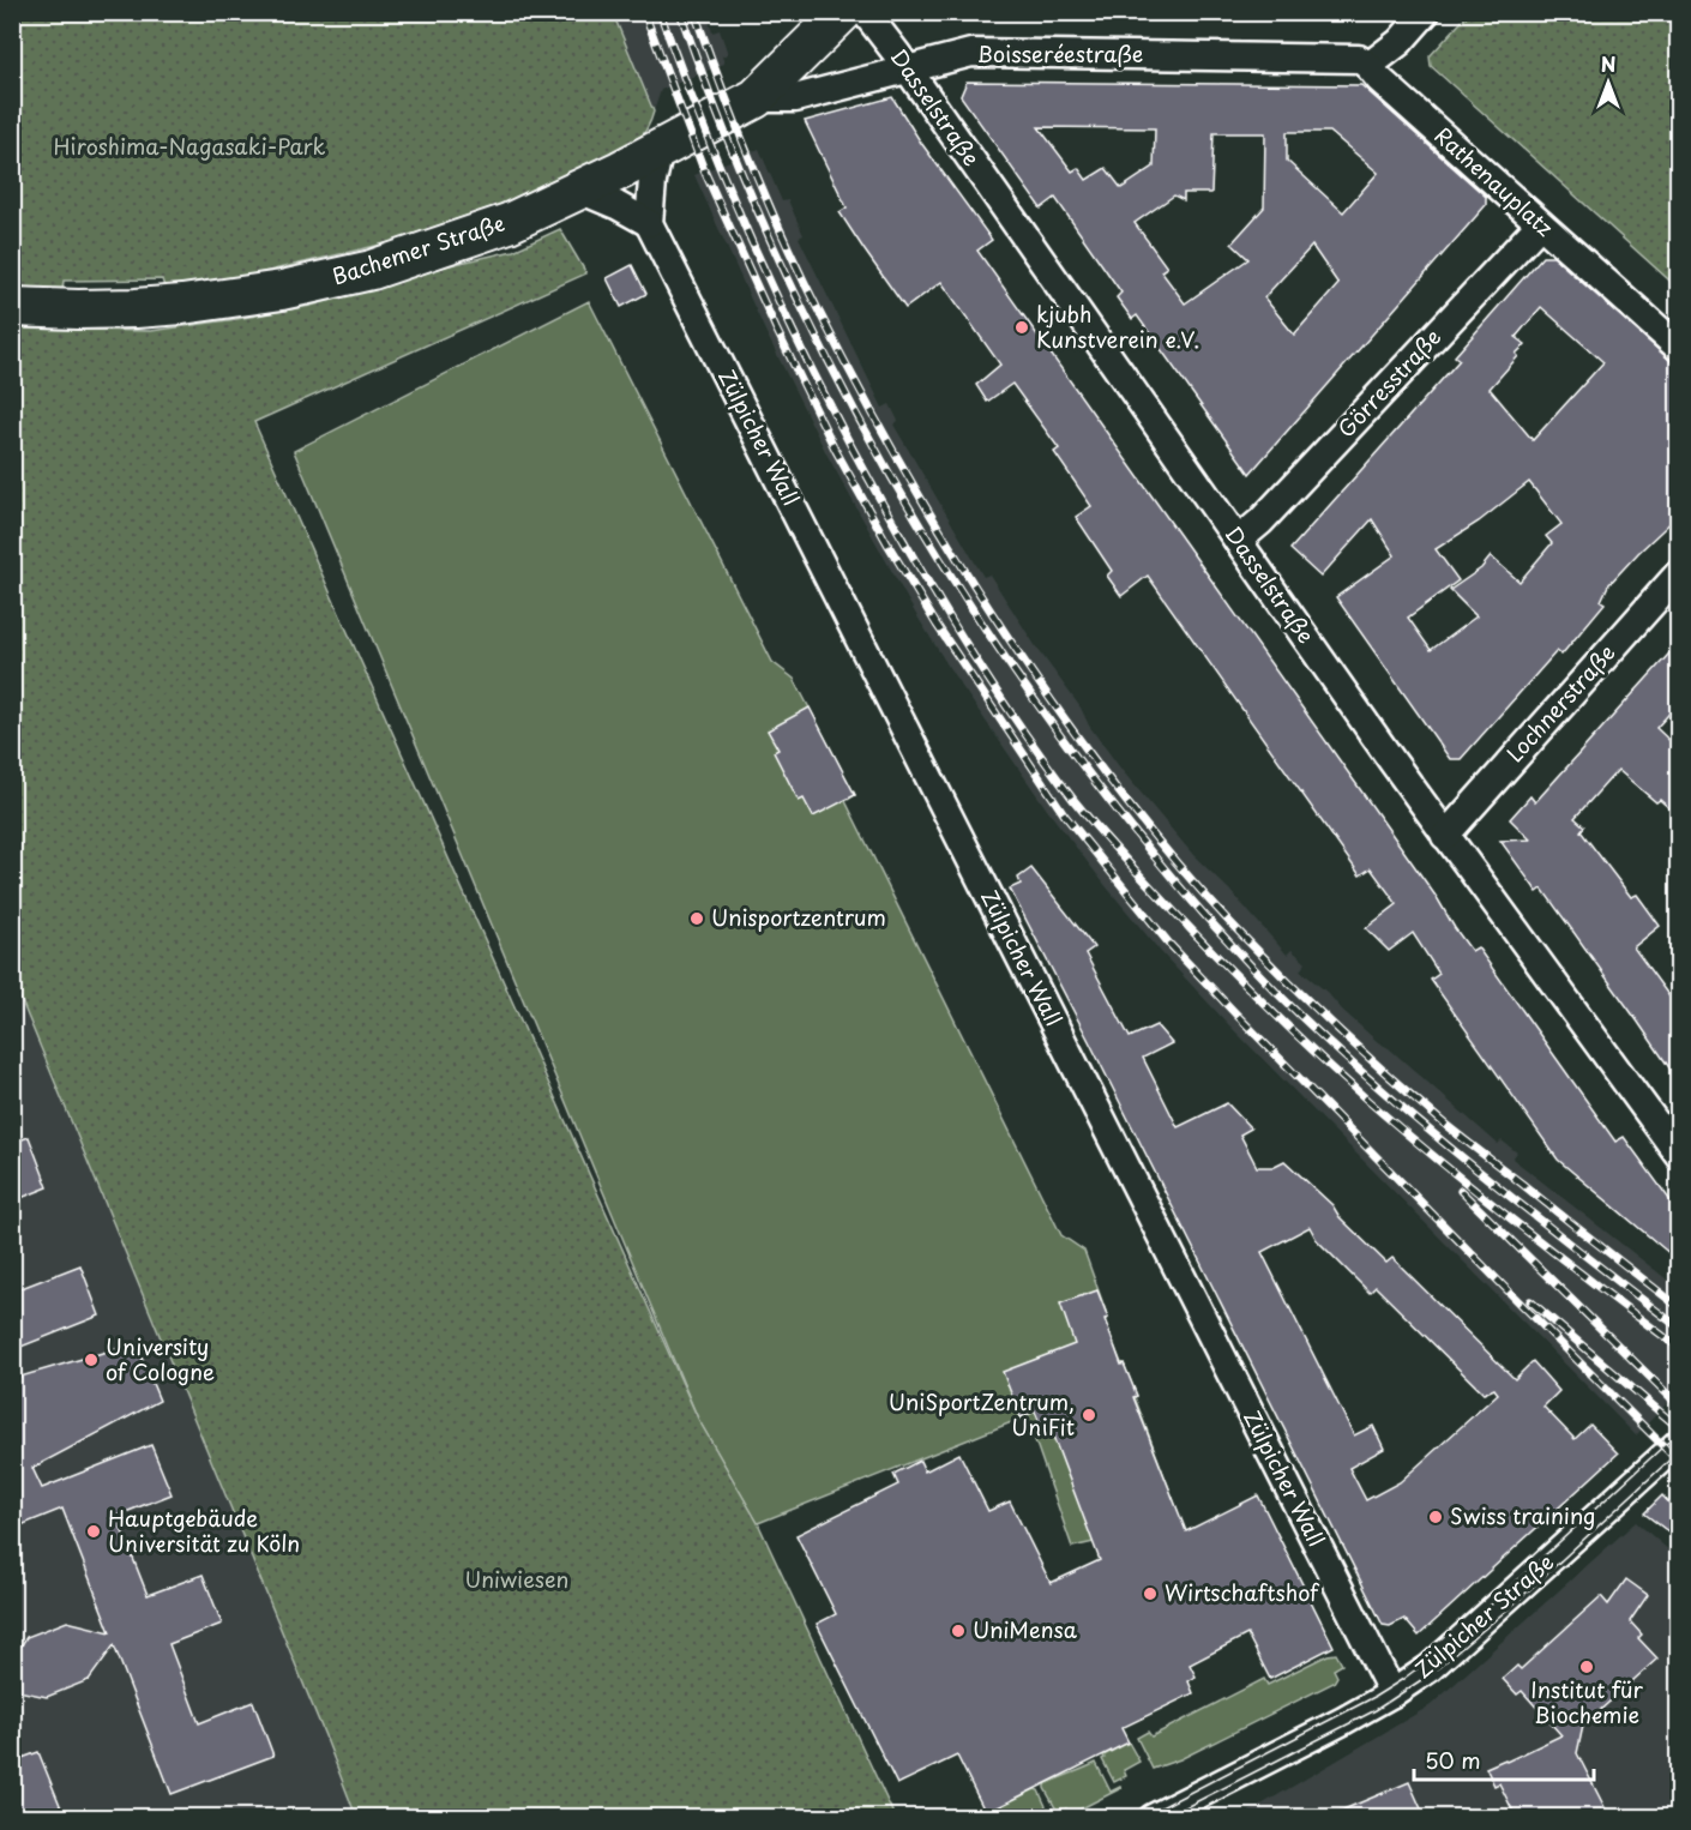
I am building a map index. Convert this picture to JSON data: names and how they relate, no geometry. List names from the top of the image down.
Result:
{
  "streets": {
    "main road": ["Bachemer Straße"],
    "street": [
      "Boisseréestraße",
      "Dasselstraße",
      "Rathenauplatz",
      "Görresstraße",
      "Zülpicher Wall",
      "Lochnerstraße",
      "Zülpicher Straße"
    ]
  },
  "crossings": [
    ["Boisseréestraße", "Dasselstraße"],
    ["Boisseréestraße", "Rathenauplatz"],
    ["Boisseréestraße", "Bachemer Straße"],
    ["Dasselstraße", "Görresstraße"],
    ["Dasselstraße", "Lochnerstraße"],
    ["Rathenauplatz", "Görresstraße"],
    ["Zülpicher Wall", "Zülpicher Straße"]
  ],
  "parks": ["Hiroshima-Nagasaki-Park", "Uniwiesen"],
  "places": [
    "kjubh Kunstverein e.V.",
    "Unisportzentrum",
    "University of Cologne",
    "UniSportZentrum, UniFit",
    "Swiss training",
    "Hauptgebäude Universität zu Köln",
    "Wirtschaftshof",
    "UniMensa",
    "Institut für Biochemie"
  ],
  "scale_bar": "50 m",
  "north": "top"
}
